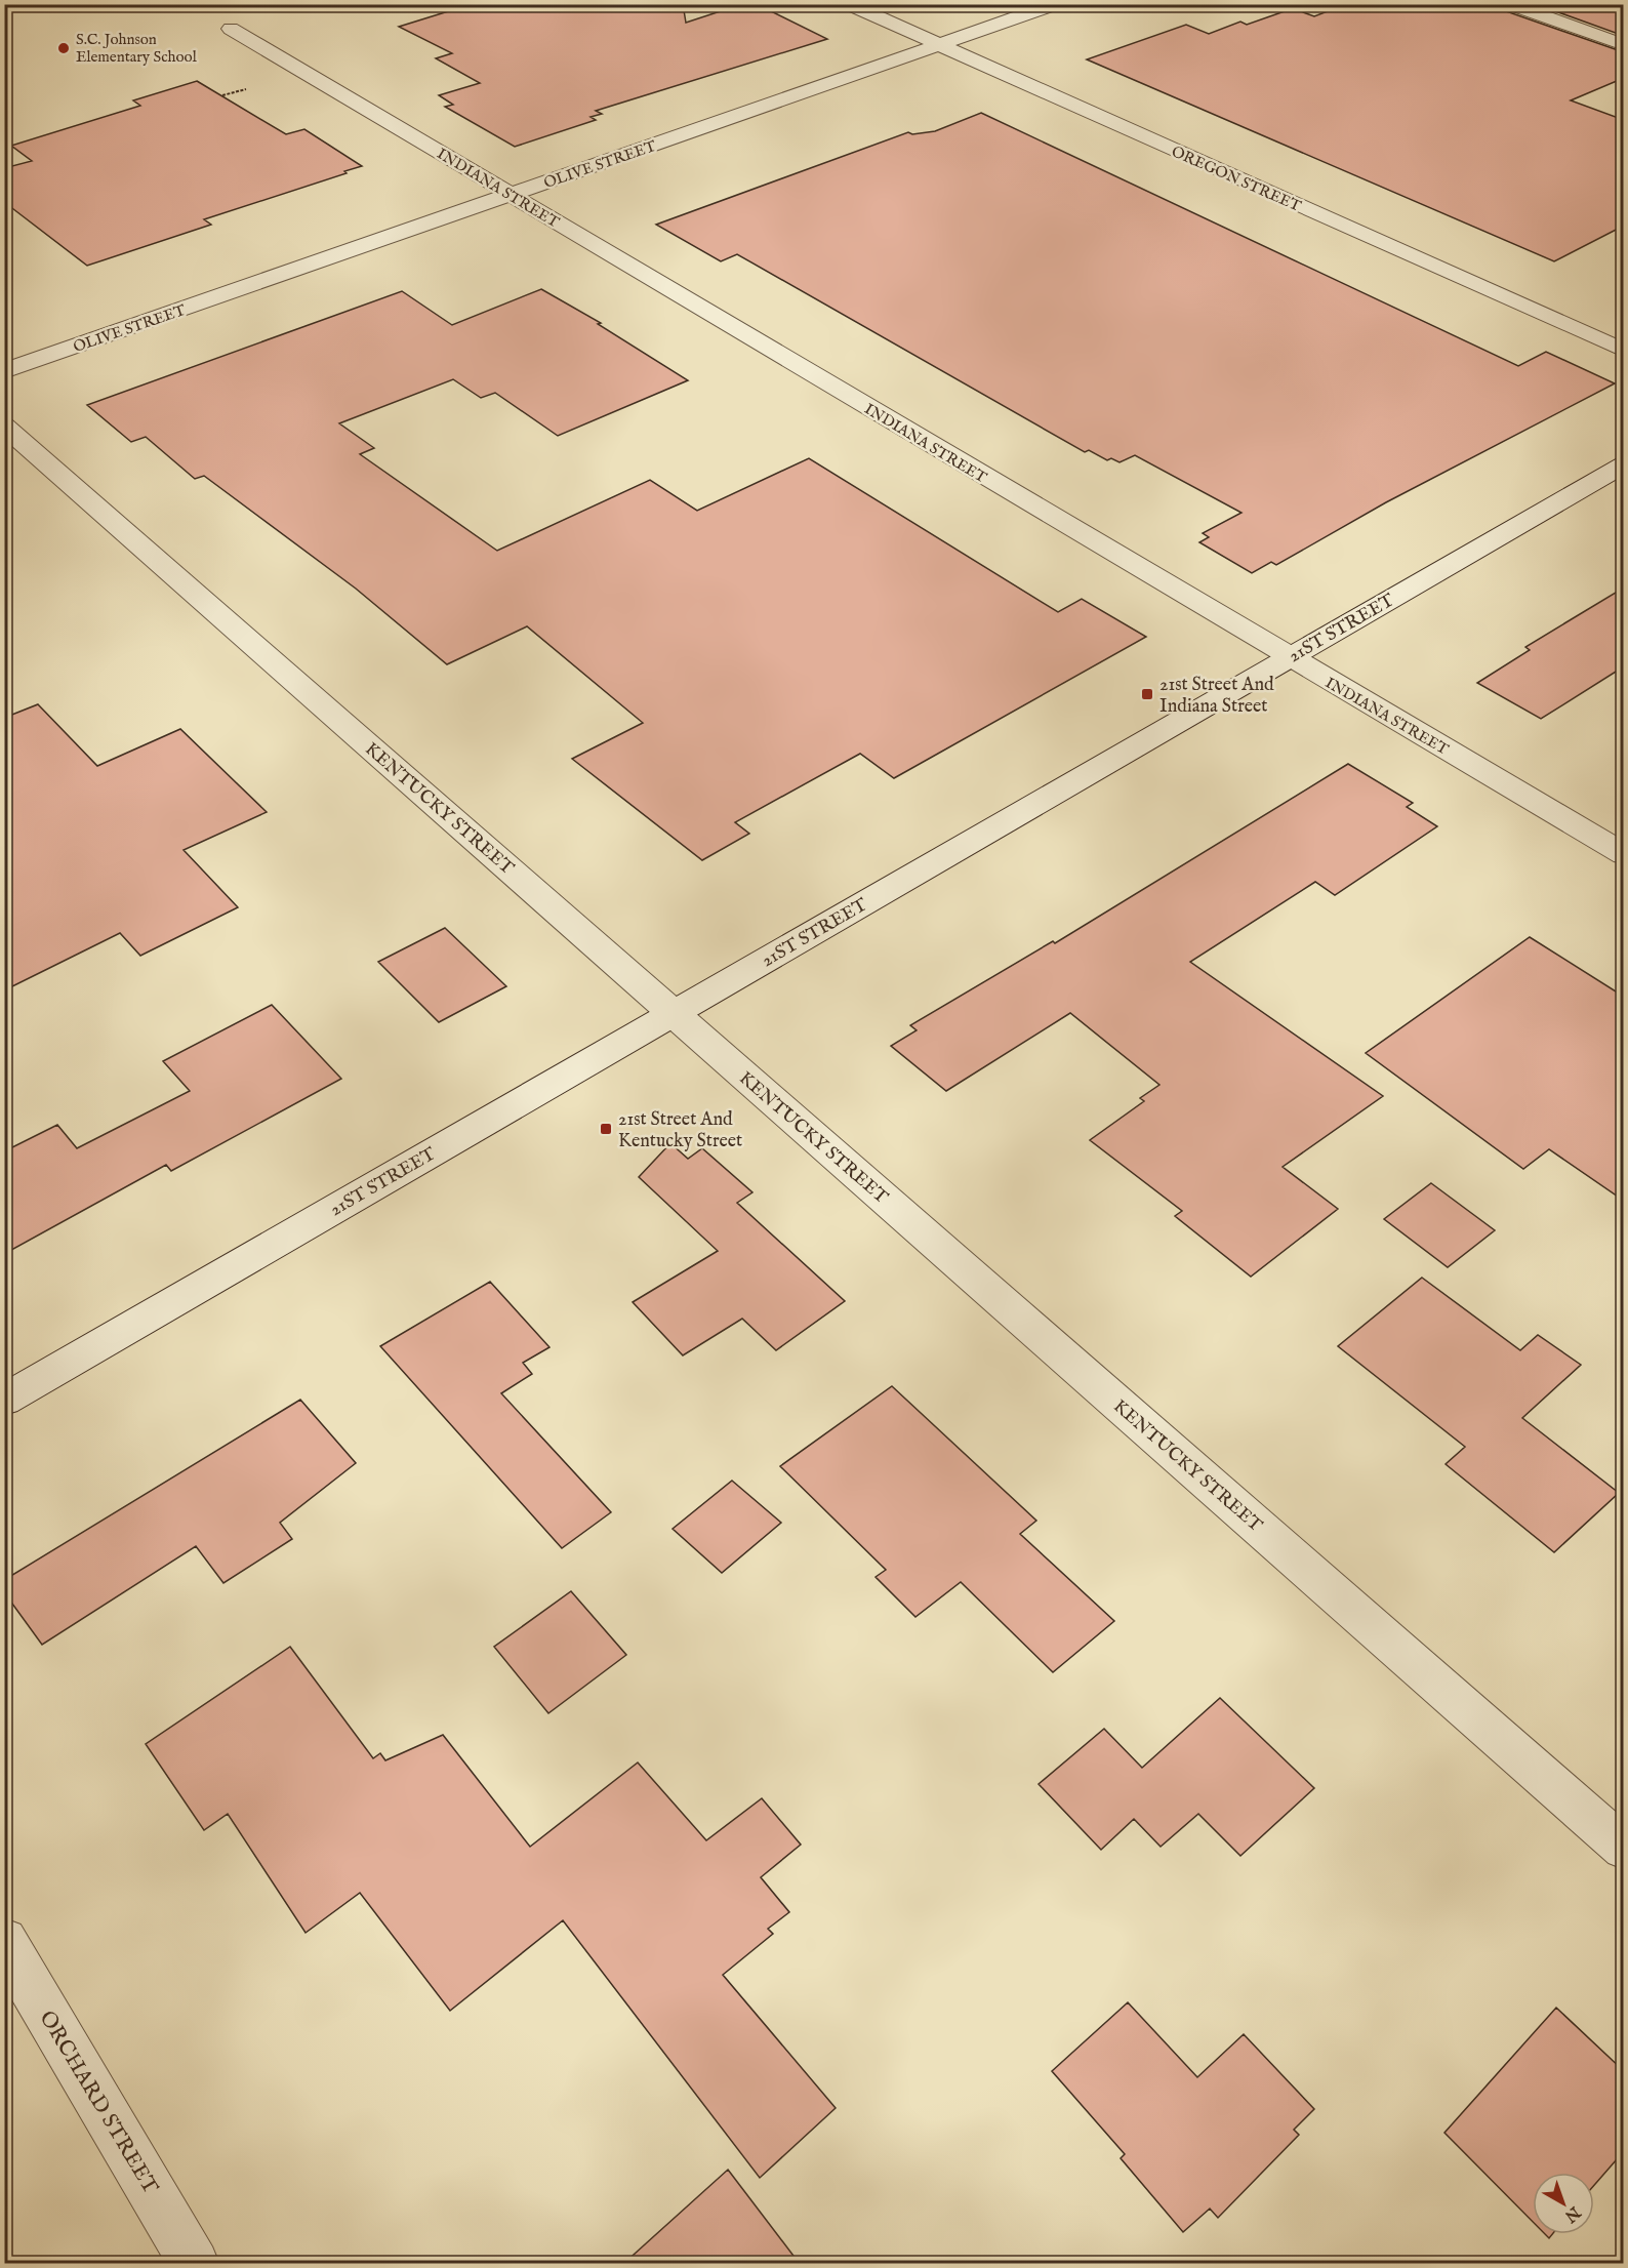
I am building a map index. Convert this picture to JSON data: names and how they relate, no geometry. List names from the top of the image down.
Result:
{
  "streets": {
    "street": [
      "OLIVE STREET",
      "OREGON STREET",
      "INDIANA STREET",
      "21ST STREET",
      "KENTUCKY STREET",
      "ORCHARD STREET"
    ]
  },
  "crossings": [
    ["OLIVE STREET", "OREGON STREET"],
    ["OLIVE STREET", "INDIANA STREET"],
    ["INDIANA STREET", "21ST STREET"],
    ["21ST STREET", "KENTUCKY STREET"]
  ],
  "places": {
    "other": ["S.C. Johnson Elementary School"],
    "transit": ["21st Street And Indiana Street", "21st Street And Kentucky Street"]
  },
  "north": "bottom right"
}
